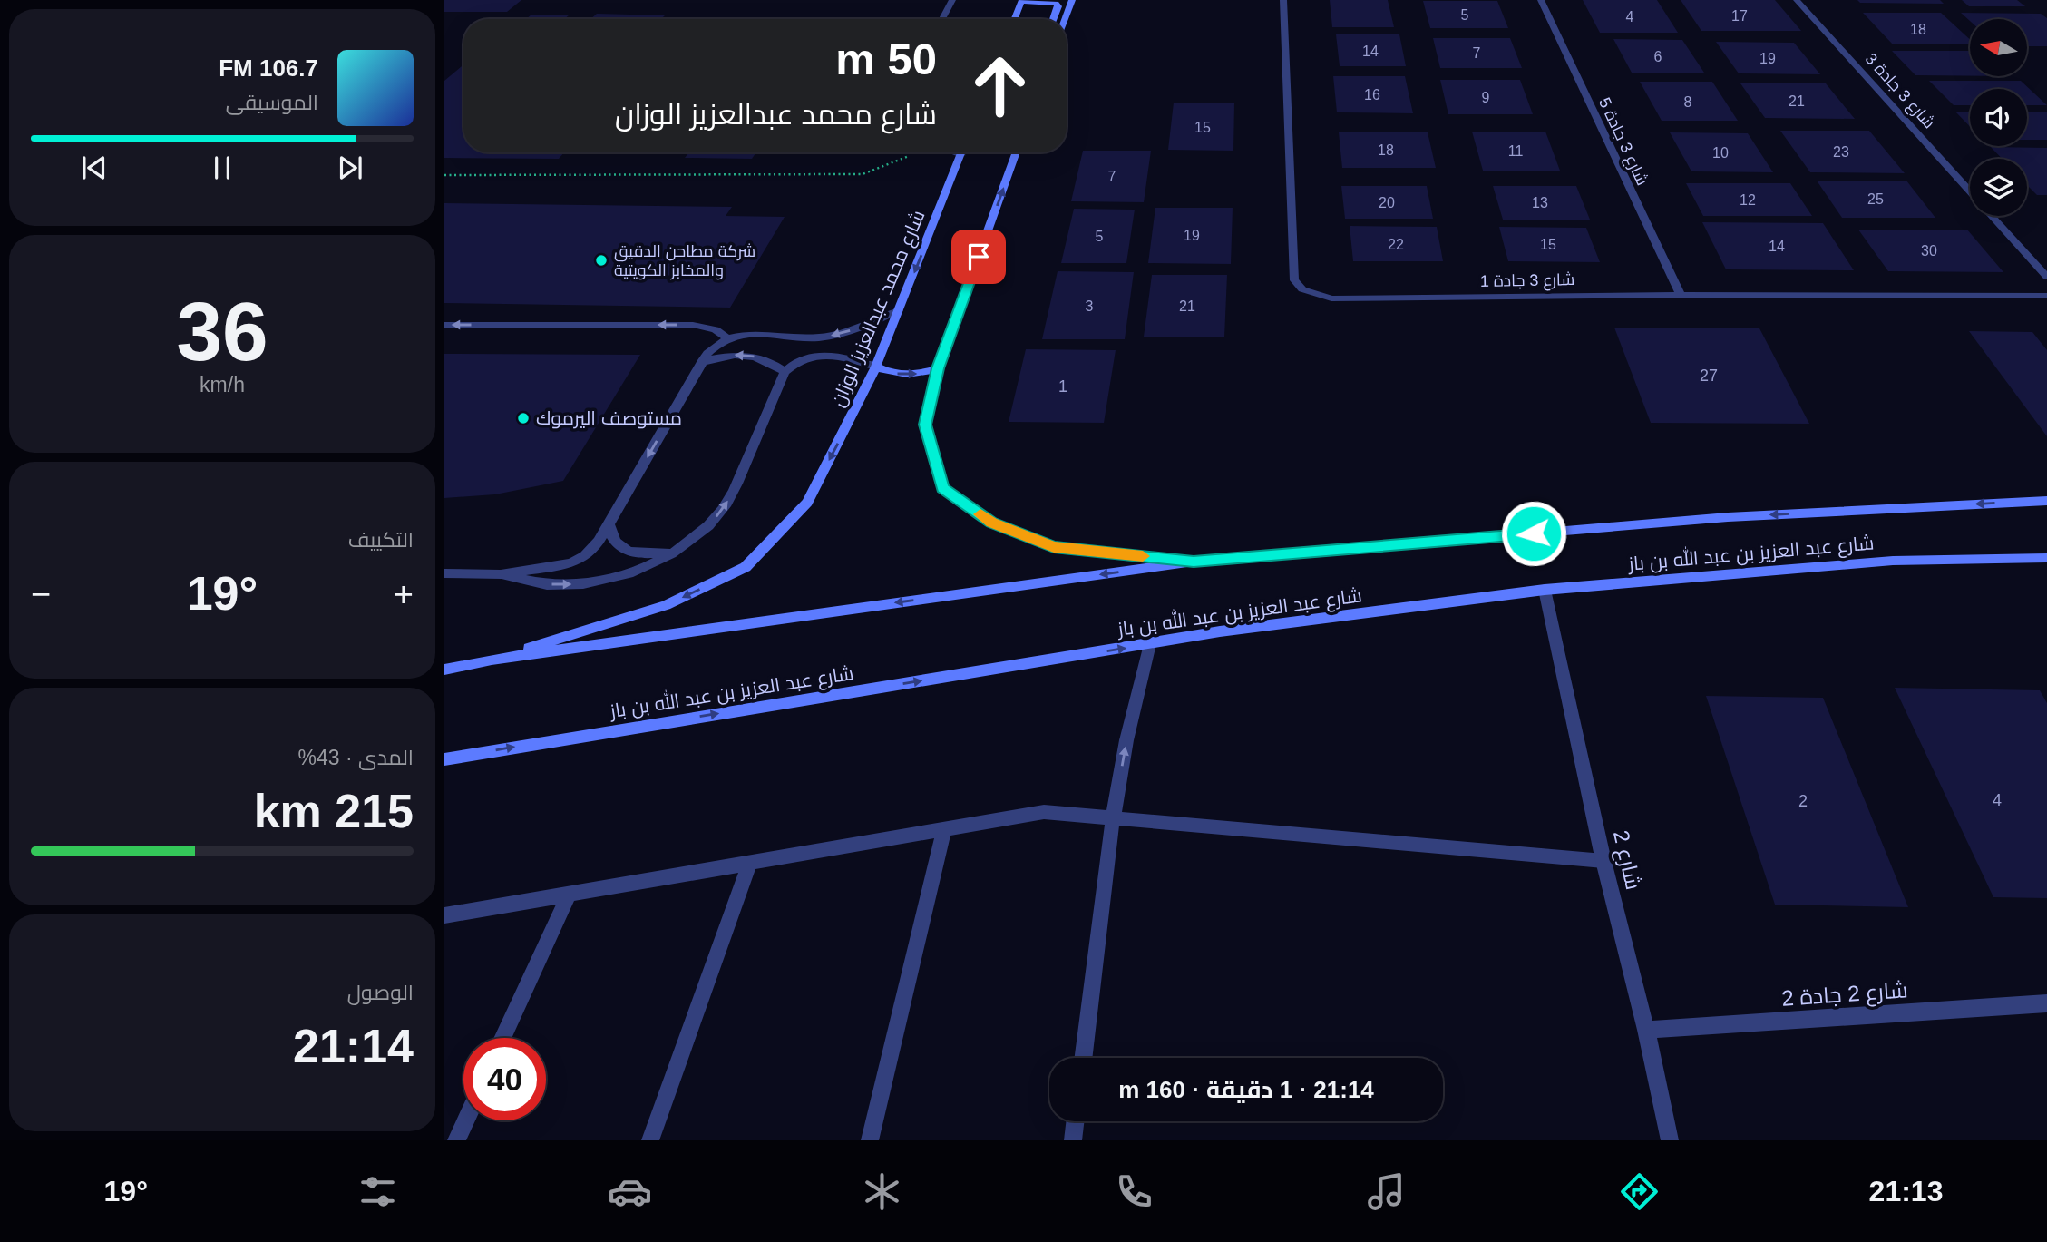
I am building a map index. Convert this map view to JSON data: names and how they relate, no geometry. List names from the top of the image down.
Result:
{
  "streets": {
    "street": [
      "شارع 3 جادة 3",
      "شارع 3 جادة 5",
      "شارع 3 جادة 1",
      "شارع محمد عبدالعزيز الوزان",
      "شارع عبد العزيز بن عبد الله بن باز",
      "شارع 2",
      "شارع 2 جادة 2"
    ]
  },
  "crossings": [
    ["شارع 3 جادة 5", "شارع 3 جادة 1"],
    ["شارع محمد عبدالعزيز الوزان", "شارع عبد العزيز بن عبد الله بن باز"],
    ["شارع عبد العزيز بن عبد الله بن باز", "شارع 2"],
    ["شارع 2", "شارع 2 جادة 2"]
  ],
  "places": ["شركة مطاحن الدقيق والمخابز الكويتية", "مستوصف اليرموك"],
  "house_numbers": [
    "5",
    "17",
    "4",
    "18",
    "14",
    "7",
    "6",
    "19",
    "16",
    "9",
    "21",
    "8",
    "15",
    "18",
    "11",
    "23",
    "10",
    "7",
    "25",
    "12",
    "20",
    "13",
    "19",
    "5",
    "22",
    "15",
    "14",
    "30",
    "3",
    "21",
    "27",
    "1",
    "4",
    "2"
  ],
  "north": "left",
  "page": {
    "turn": ["50 m", "شارع محمد عبدالعزيز الوزان"],
    "song": ["106.7 FM", "الموسيقى"],
    "tile": [
      ["36", "km/h"],
      "التكييف",
      ["المدى · 43%", "215 km"],
      ["الوصول", "21:14"]
    ],
    "heat": ["−", "19°", "+"],
    "limit": "40",
    "trip": "21:14 · 1 دقيقة · 160 m",
    "tabs": ["21:13", "19°"]
  }
}
